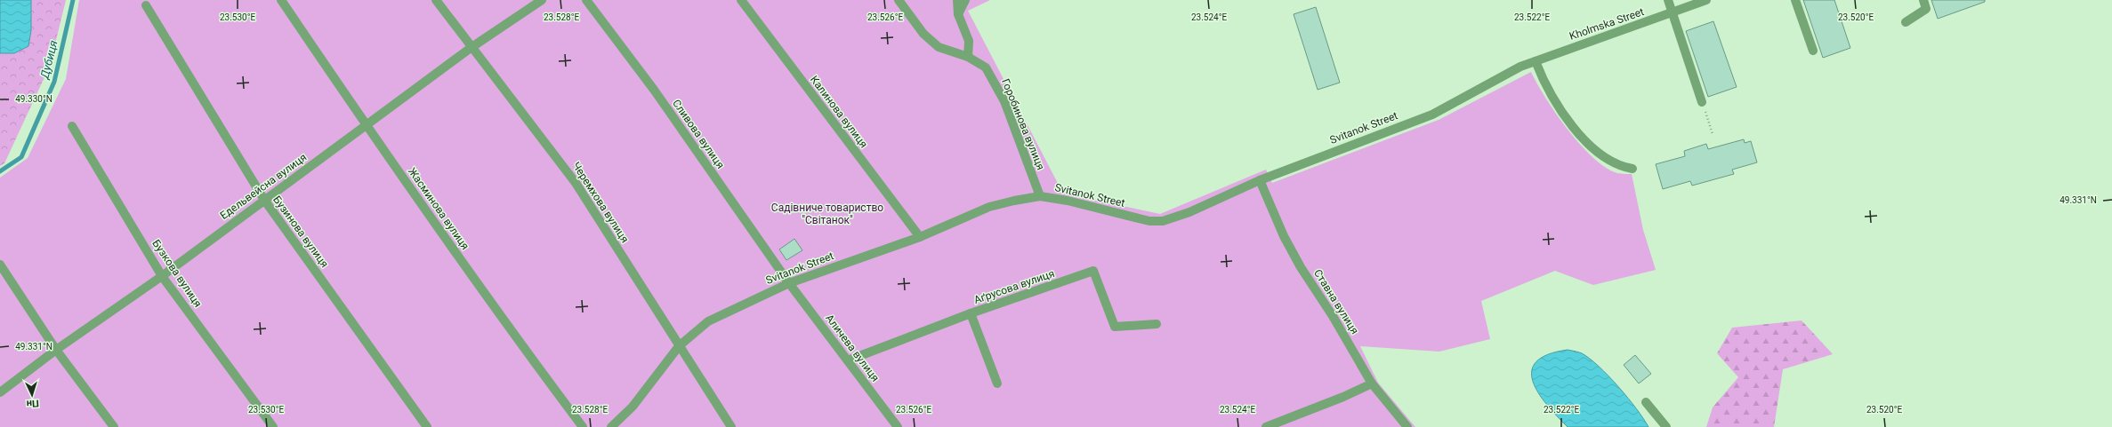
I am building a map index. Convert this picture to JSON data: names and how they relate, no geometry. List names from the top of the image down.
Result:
{
  "streets": {
    "street": [
      "Kholmska Street",
      "Калинова вулиця",
      "Горобинова вулиця",
      "Svitanok Street",
      "Сливова вулиця",
      "Едельвейсна вулиця",
      "Черемхова вулиця",
      "Жасминова вулиця",
      "Бузинова вулиця",
      "Бузкова вулиця",
      "Аґрусова вулиця",
      "Ставна вулиця",
      "Аличева вулиця"
    ]
  },
  "crossings": [
    ["Kholmska Street", "Svitanok Street"],
    ["Калинова вулиця", "Svitanok Street"],
    ["Горобинова вулиця", "Svitanok Street"],
    ["Svitanok Street", "Сливова вулиця"],
    ["Svitanok Street", "Черемхова вулиця"],
    ["Svitanok Street", "Ставна вулиця"],
    ["Svitanok Street", "Аличева вулиця"],
    ["Сливова вулиця", "Аличева вулиця"],
    ["Едельвейсна вулиця", "Черемхова вулиця"],
    ["Едельвейсна вулиця", "Жасминова вулиця"],
    ["Едельвейсна вулиця", "Бузинова вулиця"],
    ["Едельвейсна вулиця", "Бузкова вулиця"],
    ["Аґрусова вулиця", "Аличева вулиця"]
  ],
  "water": ["Дубиця"],
  "parks": ["Садівниче товариство \"Світанок\""],
  "north": "bottom",
  "coordinates": [
    "23.530°E",
    "23.528°E",
    "23.526°E",
    "23.524°E",
    "23.522°E",
    "23.520°E",
    "49.330°N",
    "49.331°N"
  ]
}
